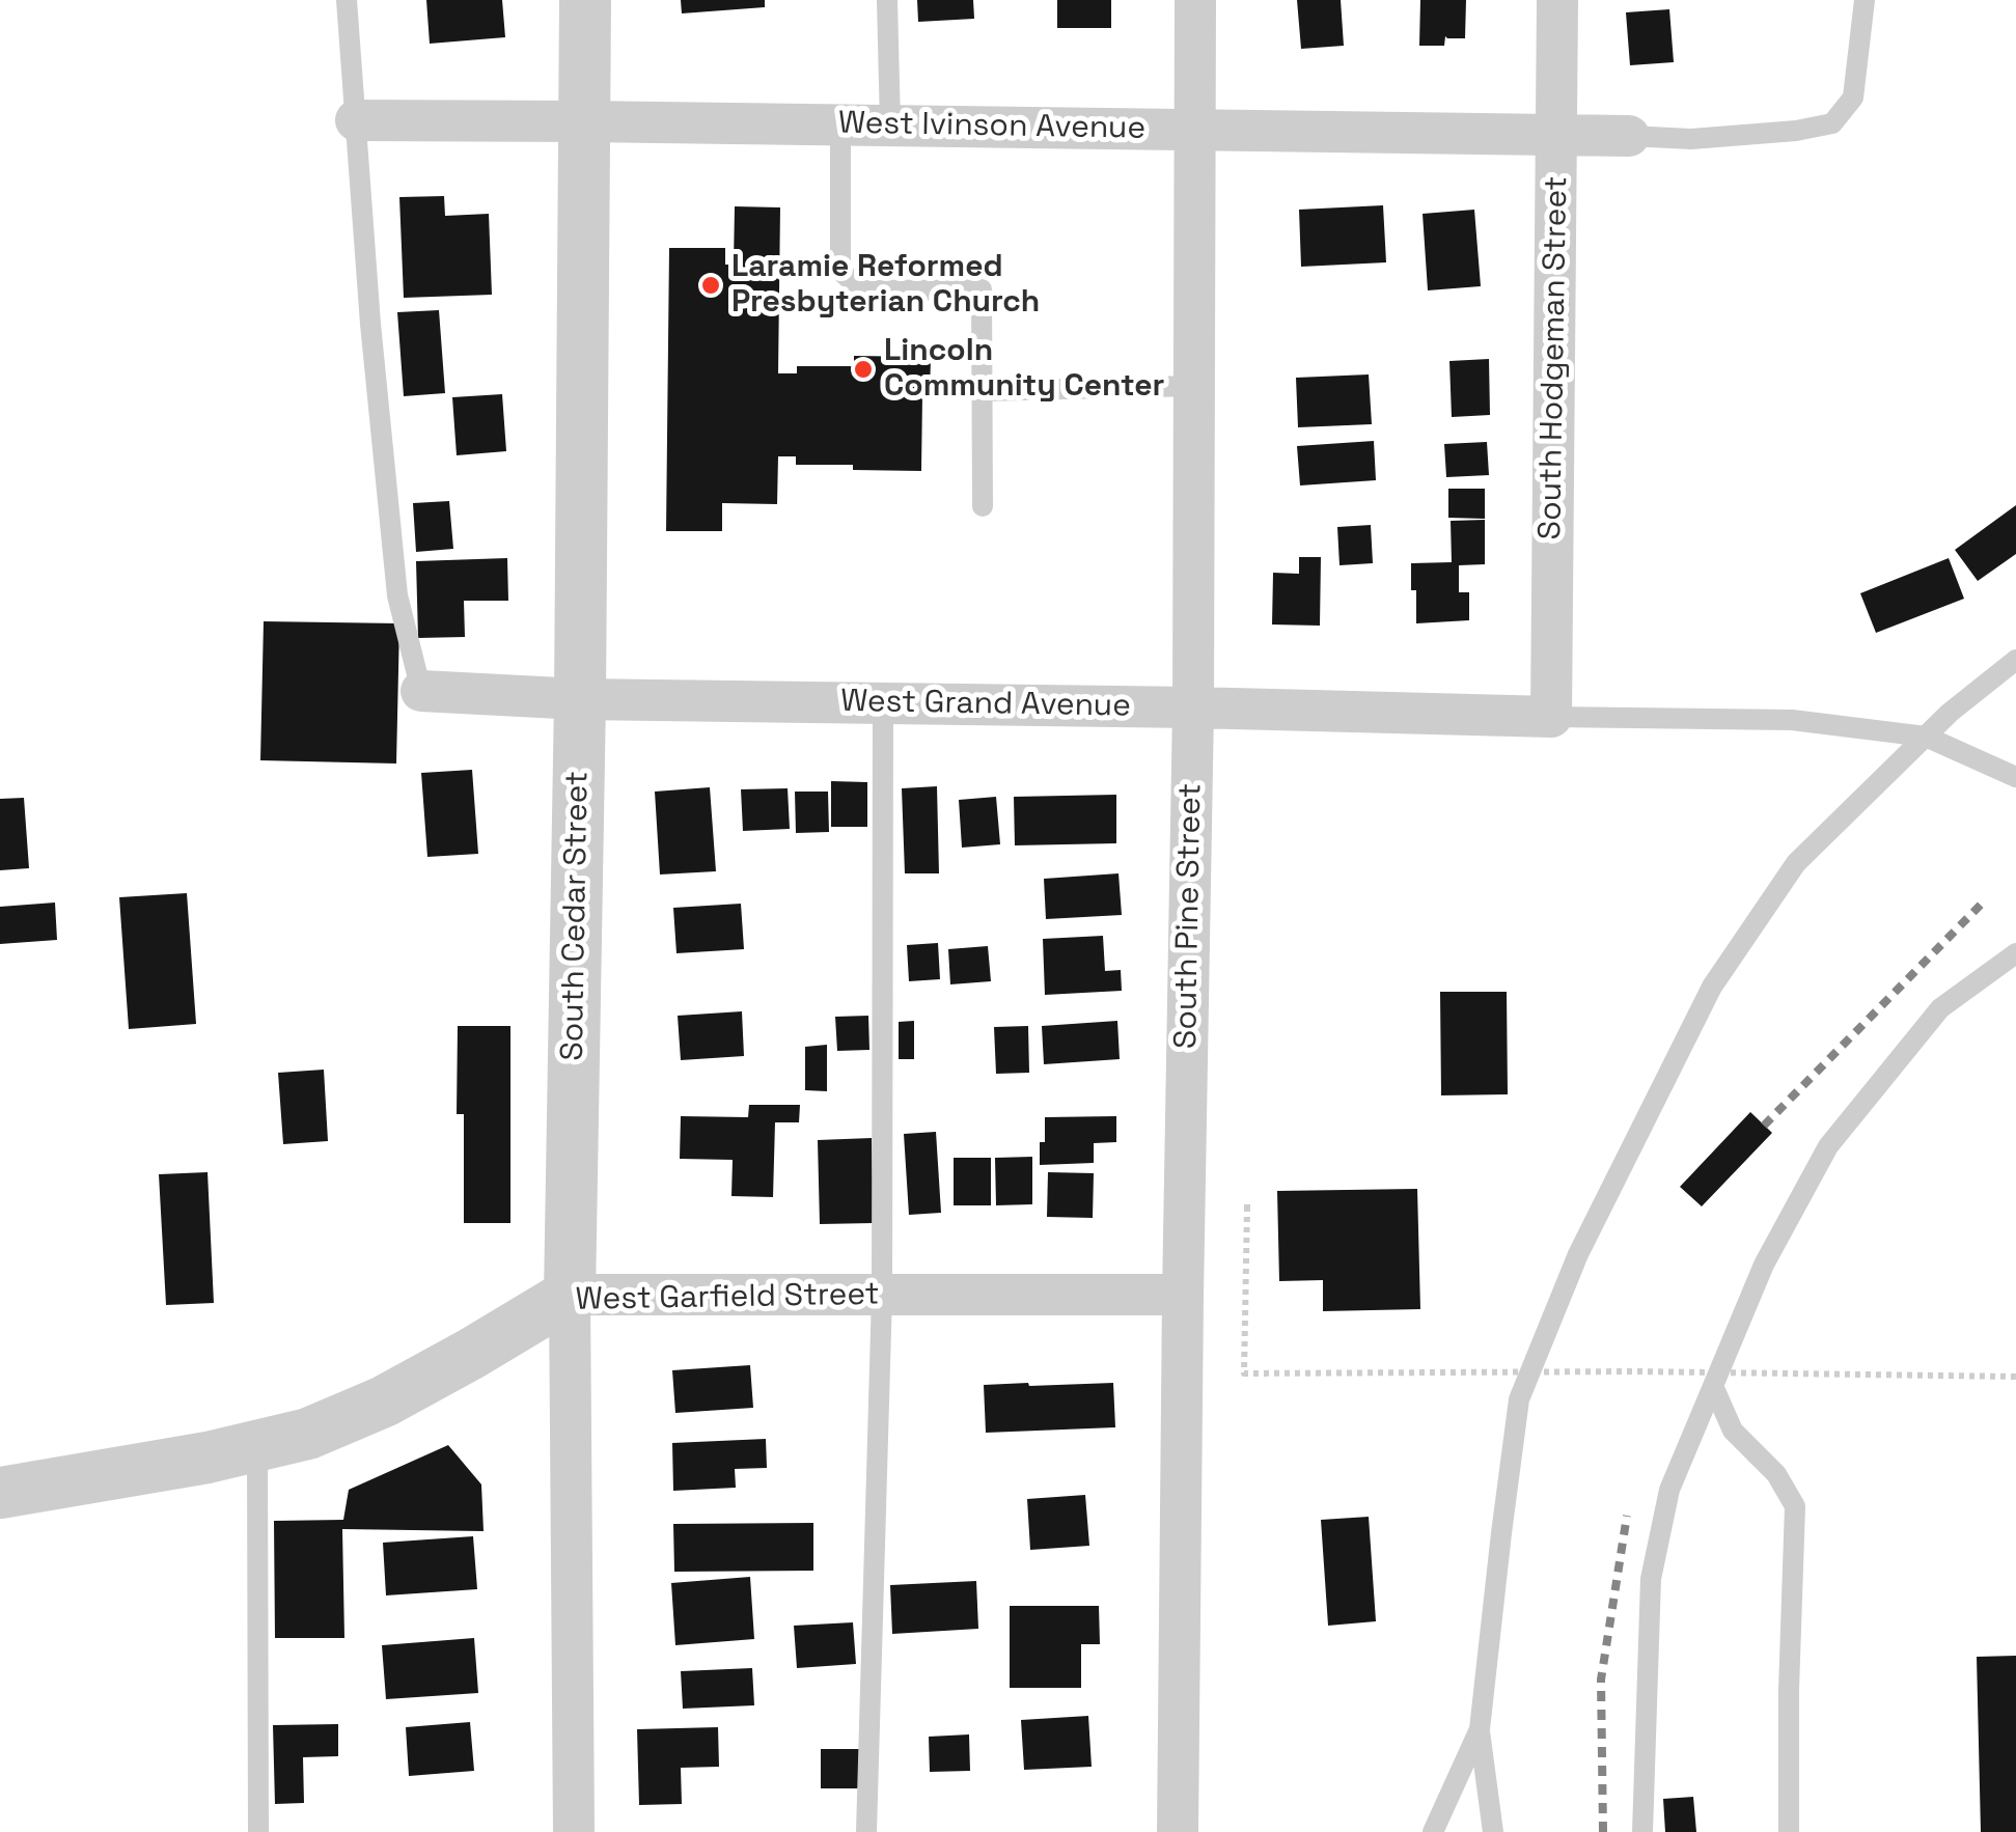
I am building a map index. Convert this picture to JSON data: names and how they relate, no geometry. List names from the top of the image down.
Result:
{
  "streets": {
    "street": [
      "West Ivinson Avenue",
      "South Hodgeman Street",
      "West Grand Avenue",
      "South Cedar Street",
      "South Pine Street",
      "West Garfield Street"
    ]
  },
  "crossings": [
    ["West Ivinson Avenue", "South Hodgeman Street"],
    ["West Ivinson Avenue", "South Cedar Street"],
    ["West Ivinson Avenue", "South Pine Street"],
    ["South Hodgeman Street", "West Grand Avenue"],
    ["West Grand Avenue", "South Cedar Street"],
    ["West Grand Avenue", "South Pine Street"],
    ["South Cedar Street", "West Garfield Street"],
    ["South Pine Street", "West Garfield Street"]
  ],
  "places": ["Laramie Reformed Presbyterian Church", "Lincoln Community Center"]
}
